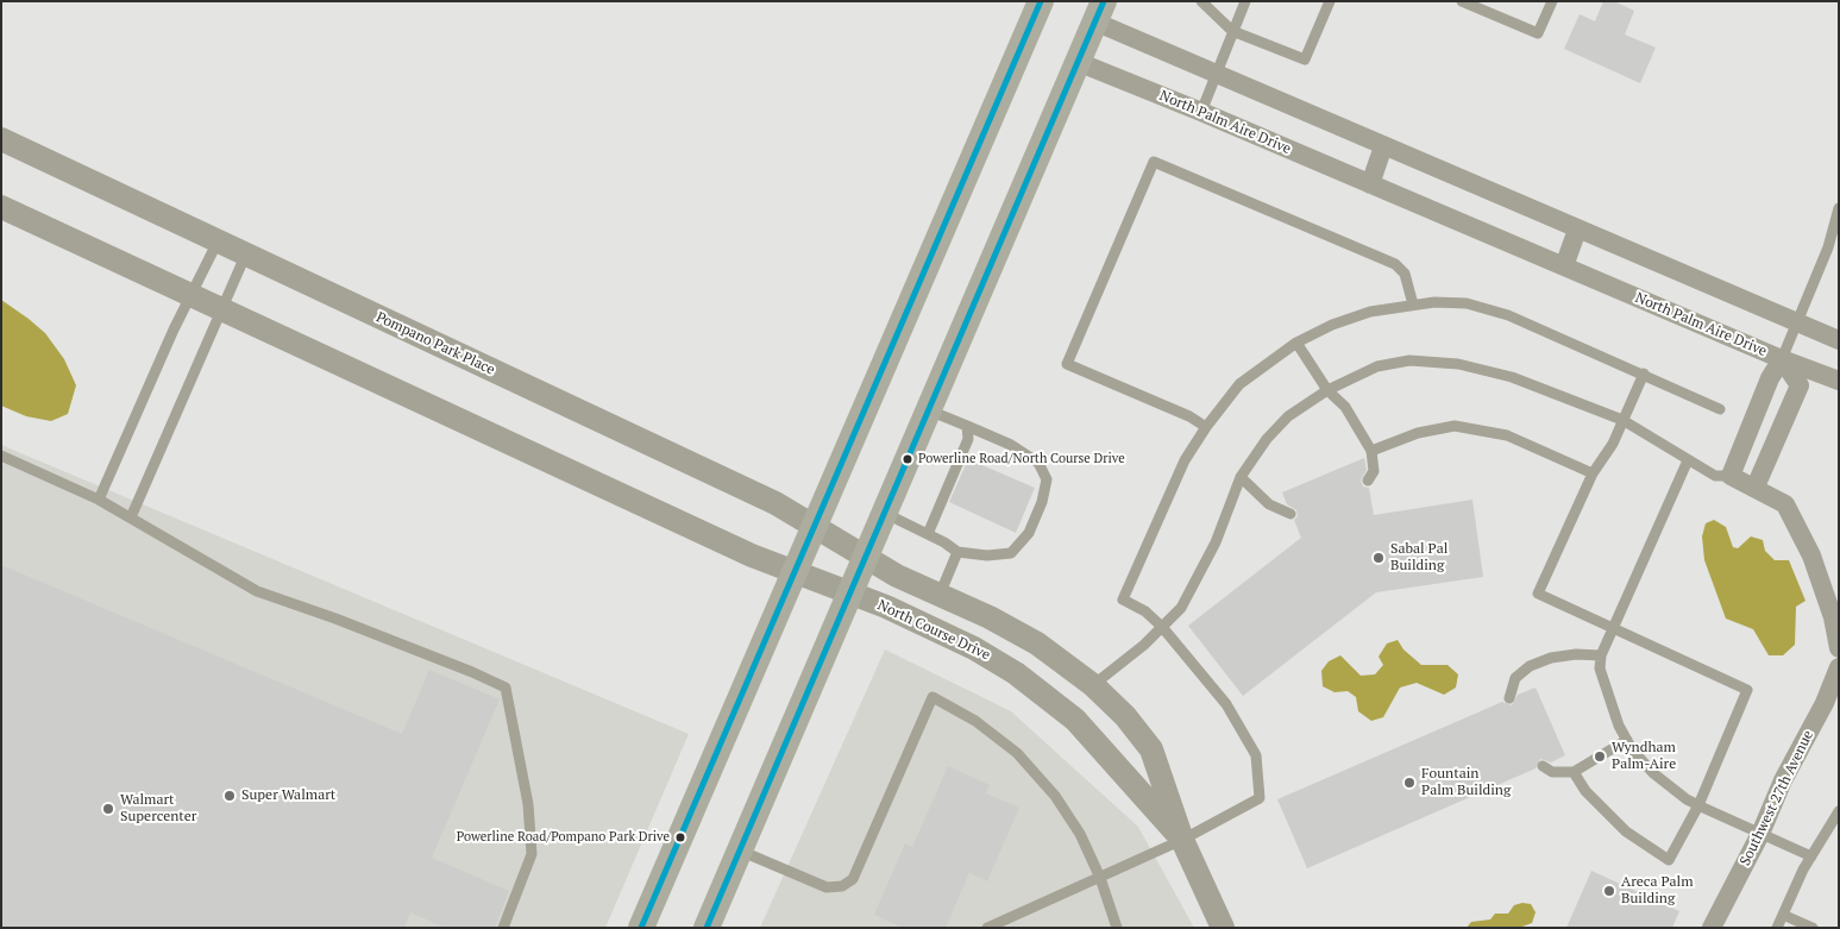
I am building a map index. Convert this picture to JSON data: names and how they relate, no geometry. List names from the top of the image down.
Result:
{
  "streets": {
    "street": [
      "North Palm Aire Drive",
      "Pompano Park Place",
      "North Course Drive",
      "Southwest 27th Avenue"
    ]
  },
  "crossings": [
    ["Pompano Park Place", "North Course Drive"]
  ],
  "places": [
    "Powerline Road/North Course Drive",
    "Sabal Pal Building",
    "Wyndham Palm-Aire",
    "Fountain Palm Building",
    "Super Walmart",
    "Walmart Supercenter",
    "Powerline Road/Pompano Park Drive",
    "Areca Palm Building"
  ]
}
